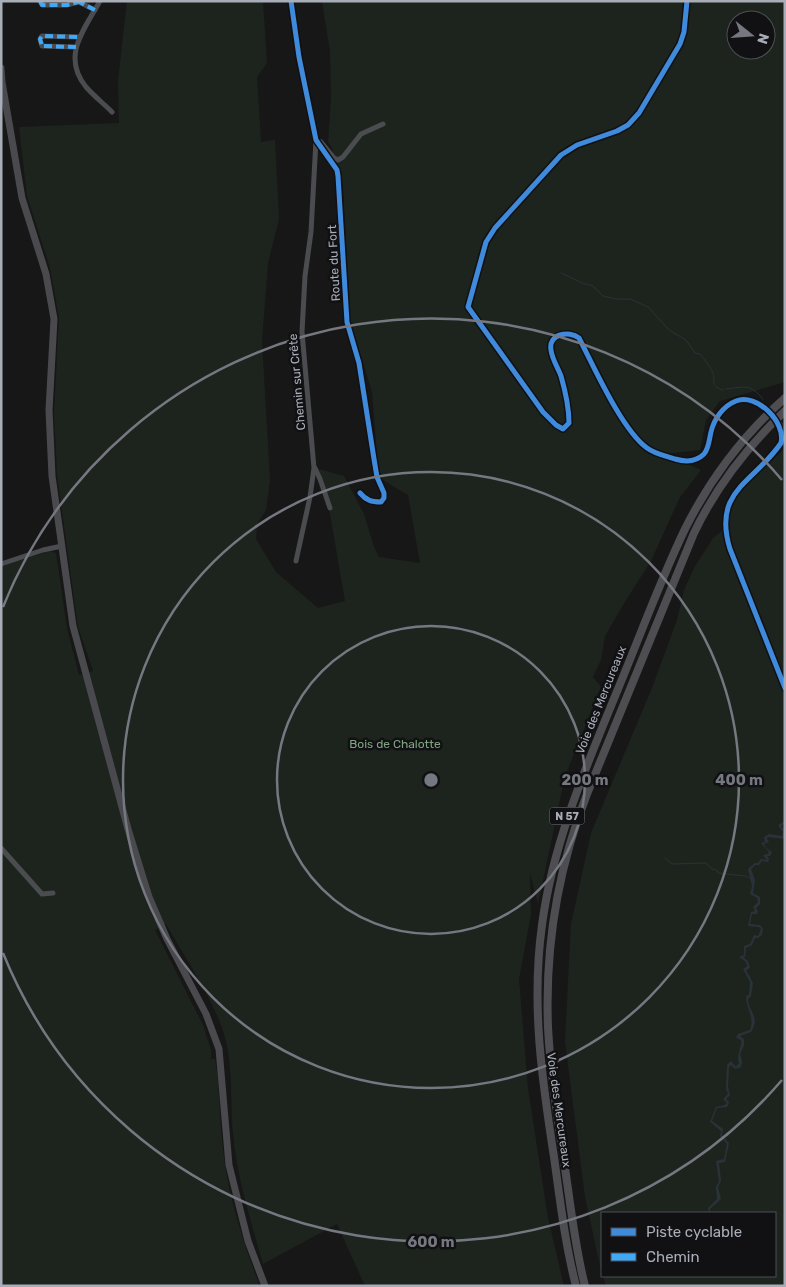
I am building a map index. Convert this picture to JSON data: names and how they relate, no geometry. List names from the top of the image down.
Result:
{
  "streets": {
    "highway": ["Voie des Mercureaux", "N 57"],
    "street": ["Route du Fort", "Chemin sur Crête"]
  },
  "crossings": [
    ["Route du Fort", "Chemin sur Crête"]
  ],
  "parks": ["Bois de Chalotte"],
  "legend": ["Piste cyclable", "Chemin"],
  "north": "right",
  "rings": ["200 m", "400 m", "600 m"]
}
